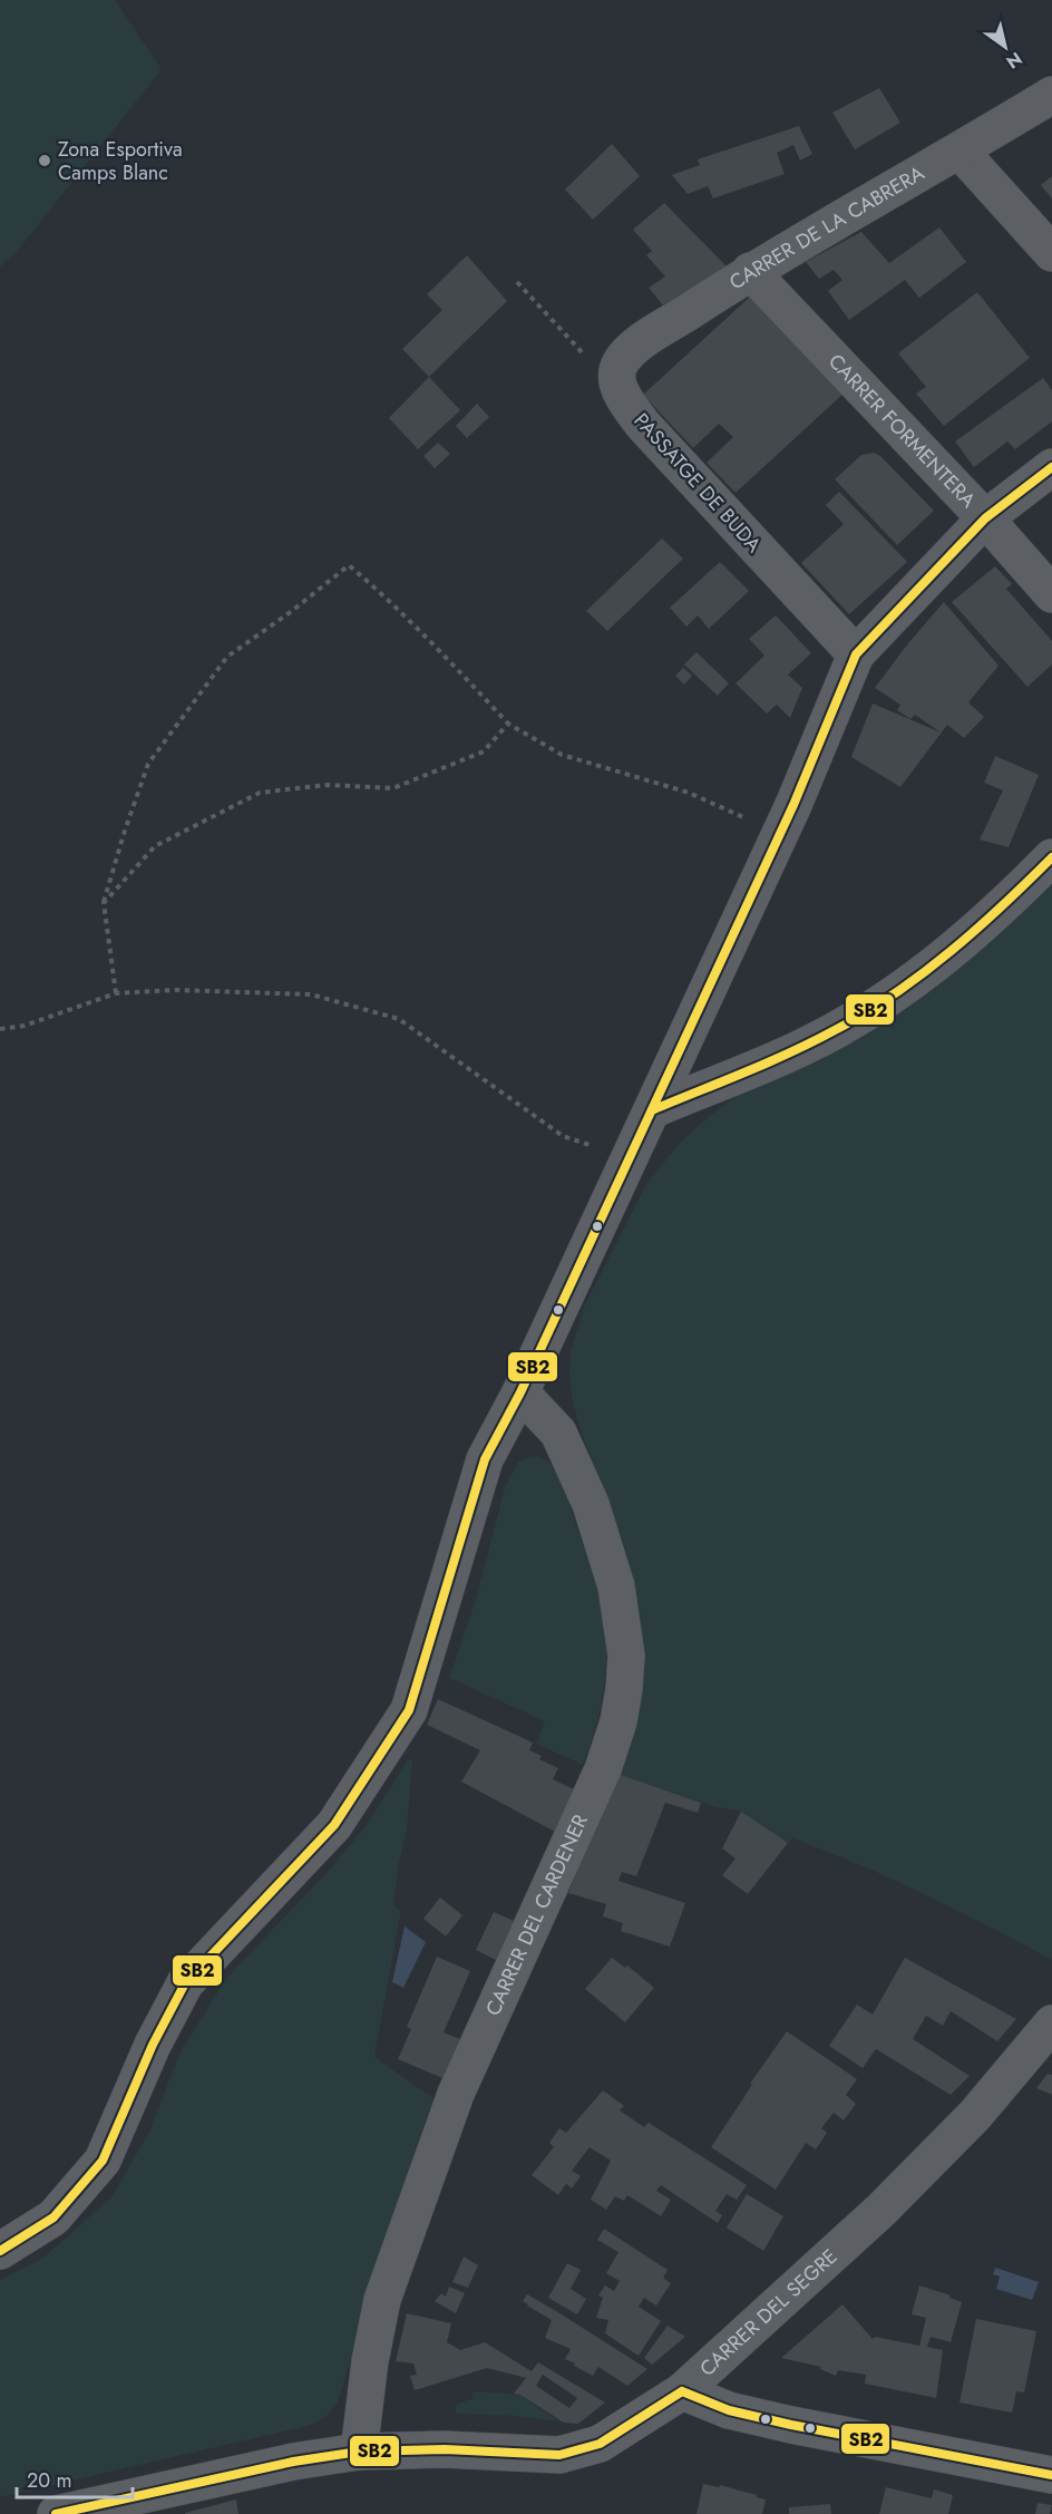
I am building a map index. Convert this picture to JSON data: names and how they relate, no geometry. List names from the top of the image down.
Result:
{
  "streets": {
    "street": [
      "CARRER DE LA CABRERA",
      "CARRER FORMENTERA",
      "PASSATGE DE BUDA",
      "CARRER DEL CARDENER",
      "CARRER DEL SEGRE"
    ]
  },
  "crossings": [
    ["CARRER DE LA CABRERA", "CARRER FORMENTERA"],
    ["CARRER DE LA CABRERA", "PASSATGE DE BUDA"],
    ["CARRER DEL CARDENER", "CARRER DEL SEGRE"]
  ],
  "places": ["Zona Esportiva Camps Blanc"],
  "lines": ["transit line SB2"],
  "scale_bar": "20 m",
  "north": "bottom right"
}
